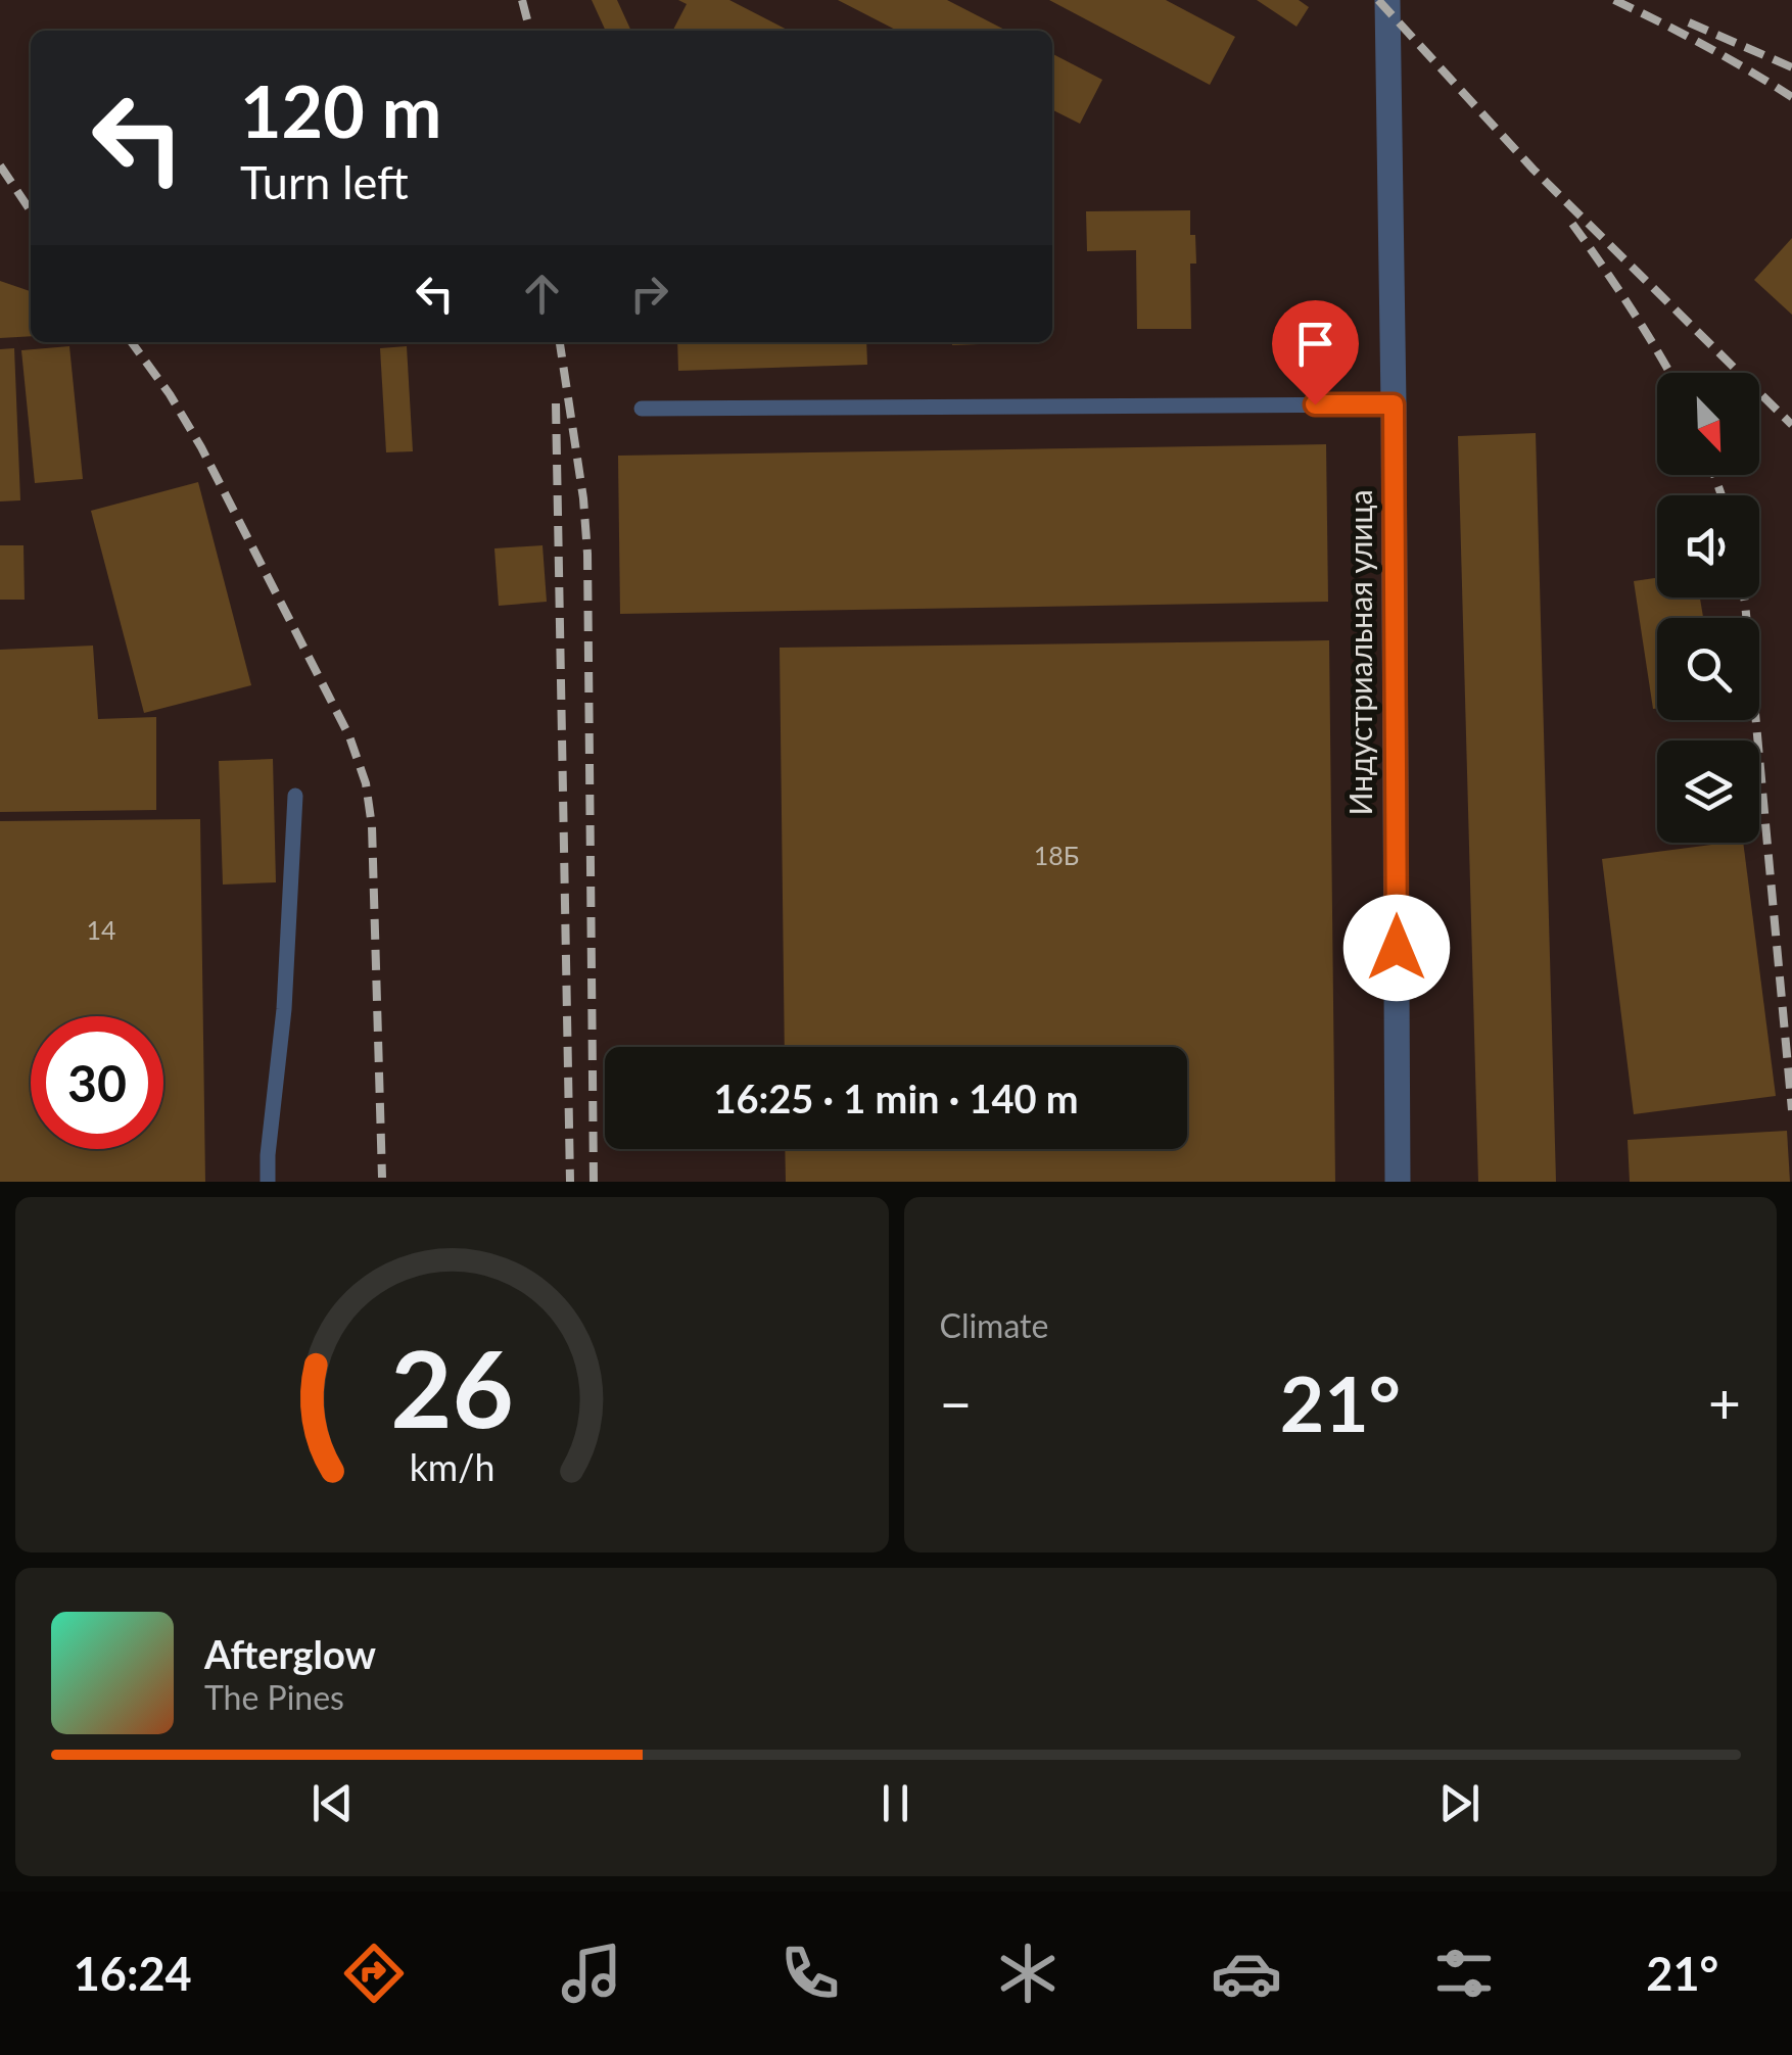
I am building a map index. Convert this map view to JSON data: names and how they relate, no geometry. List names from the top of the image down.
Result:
{
  "streets": {
    "street": ["Индустриальная улица"]
  },
  "house_numbers": ["18Б", "14"],
  "north": "bottom right",
  "page": {
    "turn": ["120 m", "Turn left"],
    "limit": "30",
    "trip": "16:25 · 1 min · 140 m",
    "tile": "Climate",
    "heat": ["−", "21°", "+"],
    "song": ["Afterglow", "The Pines"],
    "tabs": ["16:24", "21°"],
    "gauge": ["26", "km/h"]
  }
}
